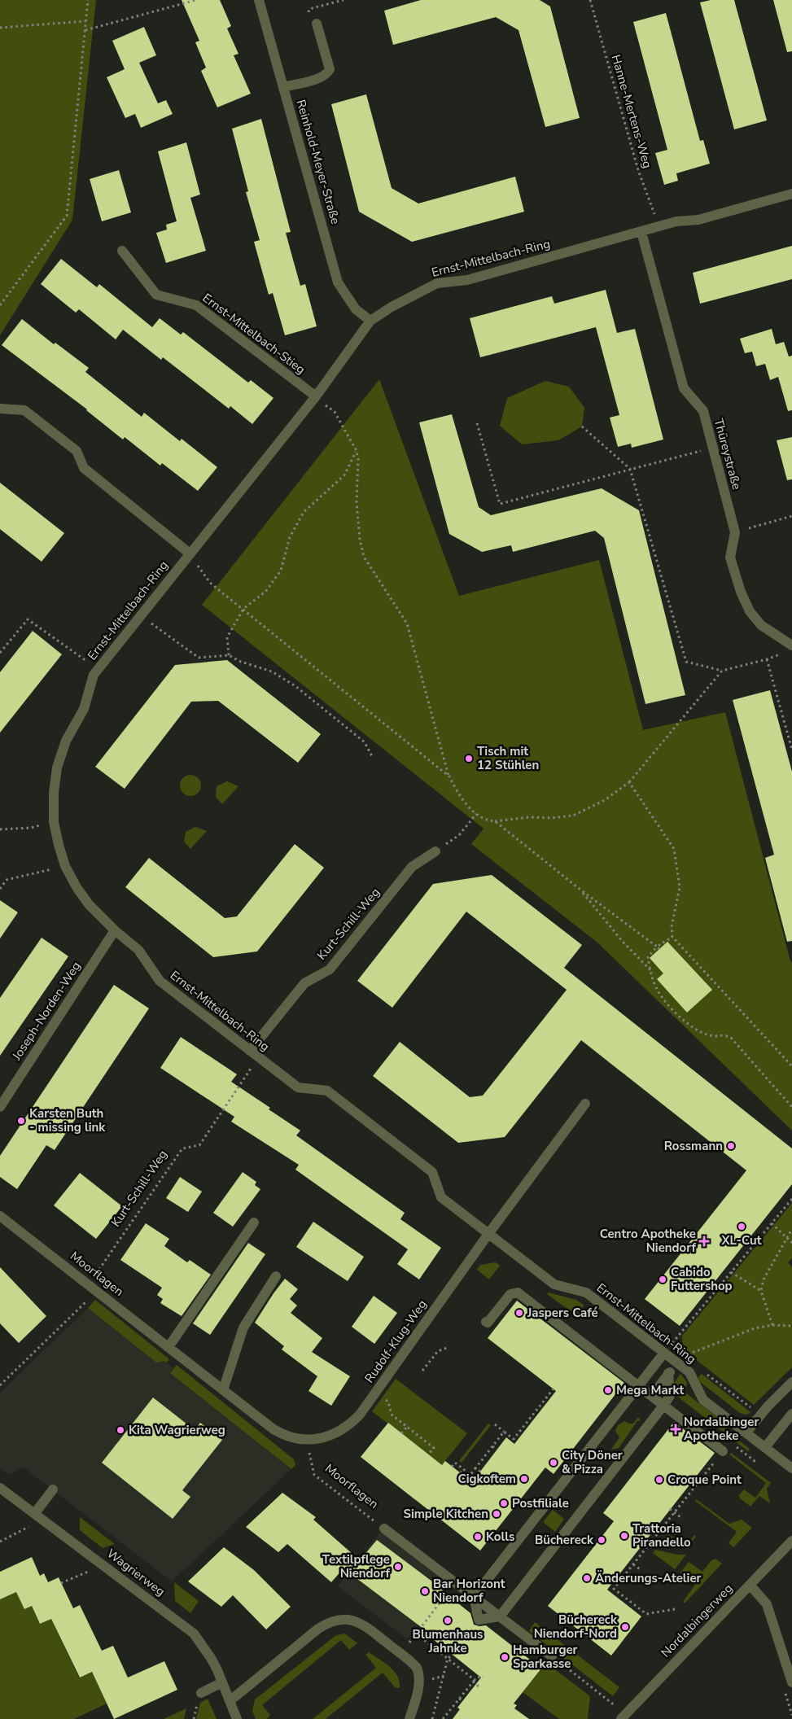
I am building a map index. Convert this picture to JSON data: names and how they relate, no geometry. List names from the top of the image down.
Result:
{
  "streets": {
    "street": [
      "Reinhold-Meyer-Straße",
      "Ernst-Mittelbach-Ring",
      "Ernst-Mittelbach-Stieg",
      "Thüreystraße",
      "Kurt-Schill-Weg",
      "Joseph-Norden-Weg",
      "Moorflagen",
      "Rudolf-Klug-Weg",
      "Wagrierweg",
      "Nordalbingerweg"
    ],
    "path": ["Hanne-Mertens-Weg"]
  },
  "crossings": [
    ["Hanne-Mertens-Weg", "Ernst-Mittelbach-Ring"],
    ["Reinhold-Meyer-Straße", "Ernst-Mittelbach-Ring"],
    ["Ernst-Mittelbach-Ring", "Ernst-Mittelbach-Stieg"],
    ["Ernst-Mittelbach-Ring", "Thüreystraße"],
    ["Ernst-Mittelbach-Ring", "Kurt-Schill-Weg"],
    ["Ernst-Mittelbach-Ring", "Joseph-Norden-Weg"],
    ["Ernst-Mittelbach-Ring", "Rudolf-Klug-Weg"],
    ["Kurt-Schill-Weg", "Moorflagen"],
    ["Moorflagen", "Rudolf-Klug-Weg"]
  ],
  "places": {
    "other": [
      "Tisch mit 12 Stühlen",
      "Karsten Buth - missing link",
      "Rossmann",
      "XL-Cut",
      "Cabido Futtershop",
      "Jaspers Café",
      "Mega Markt",
      "Kita Wagrierweg",
      "City Döner & Pizza",
      "Cigkoftem",
      "Croque Point",
      "Postfiliale",
      "Simple Kitchen",
      "Trattoria Pirandello",
      "Kolls",
      "Büchereck",
      "Textilpflege Niendorf",
      "Änderungs-Atelier",
      "Bar Horizont Niendorf",
      "Blumenhaus Jahnke",
      "Büchereck Niendorf-Nord",
      "Hamburger Sparkasse"
    ],
    "health": ["Centro Apotheke Niendorf", "Nordalbinger Apotheke"]
  }
}
